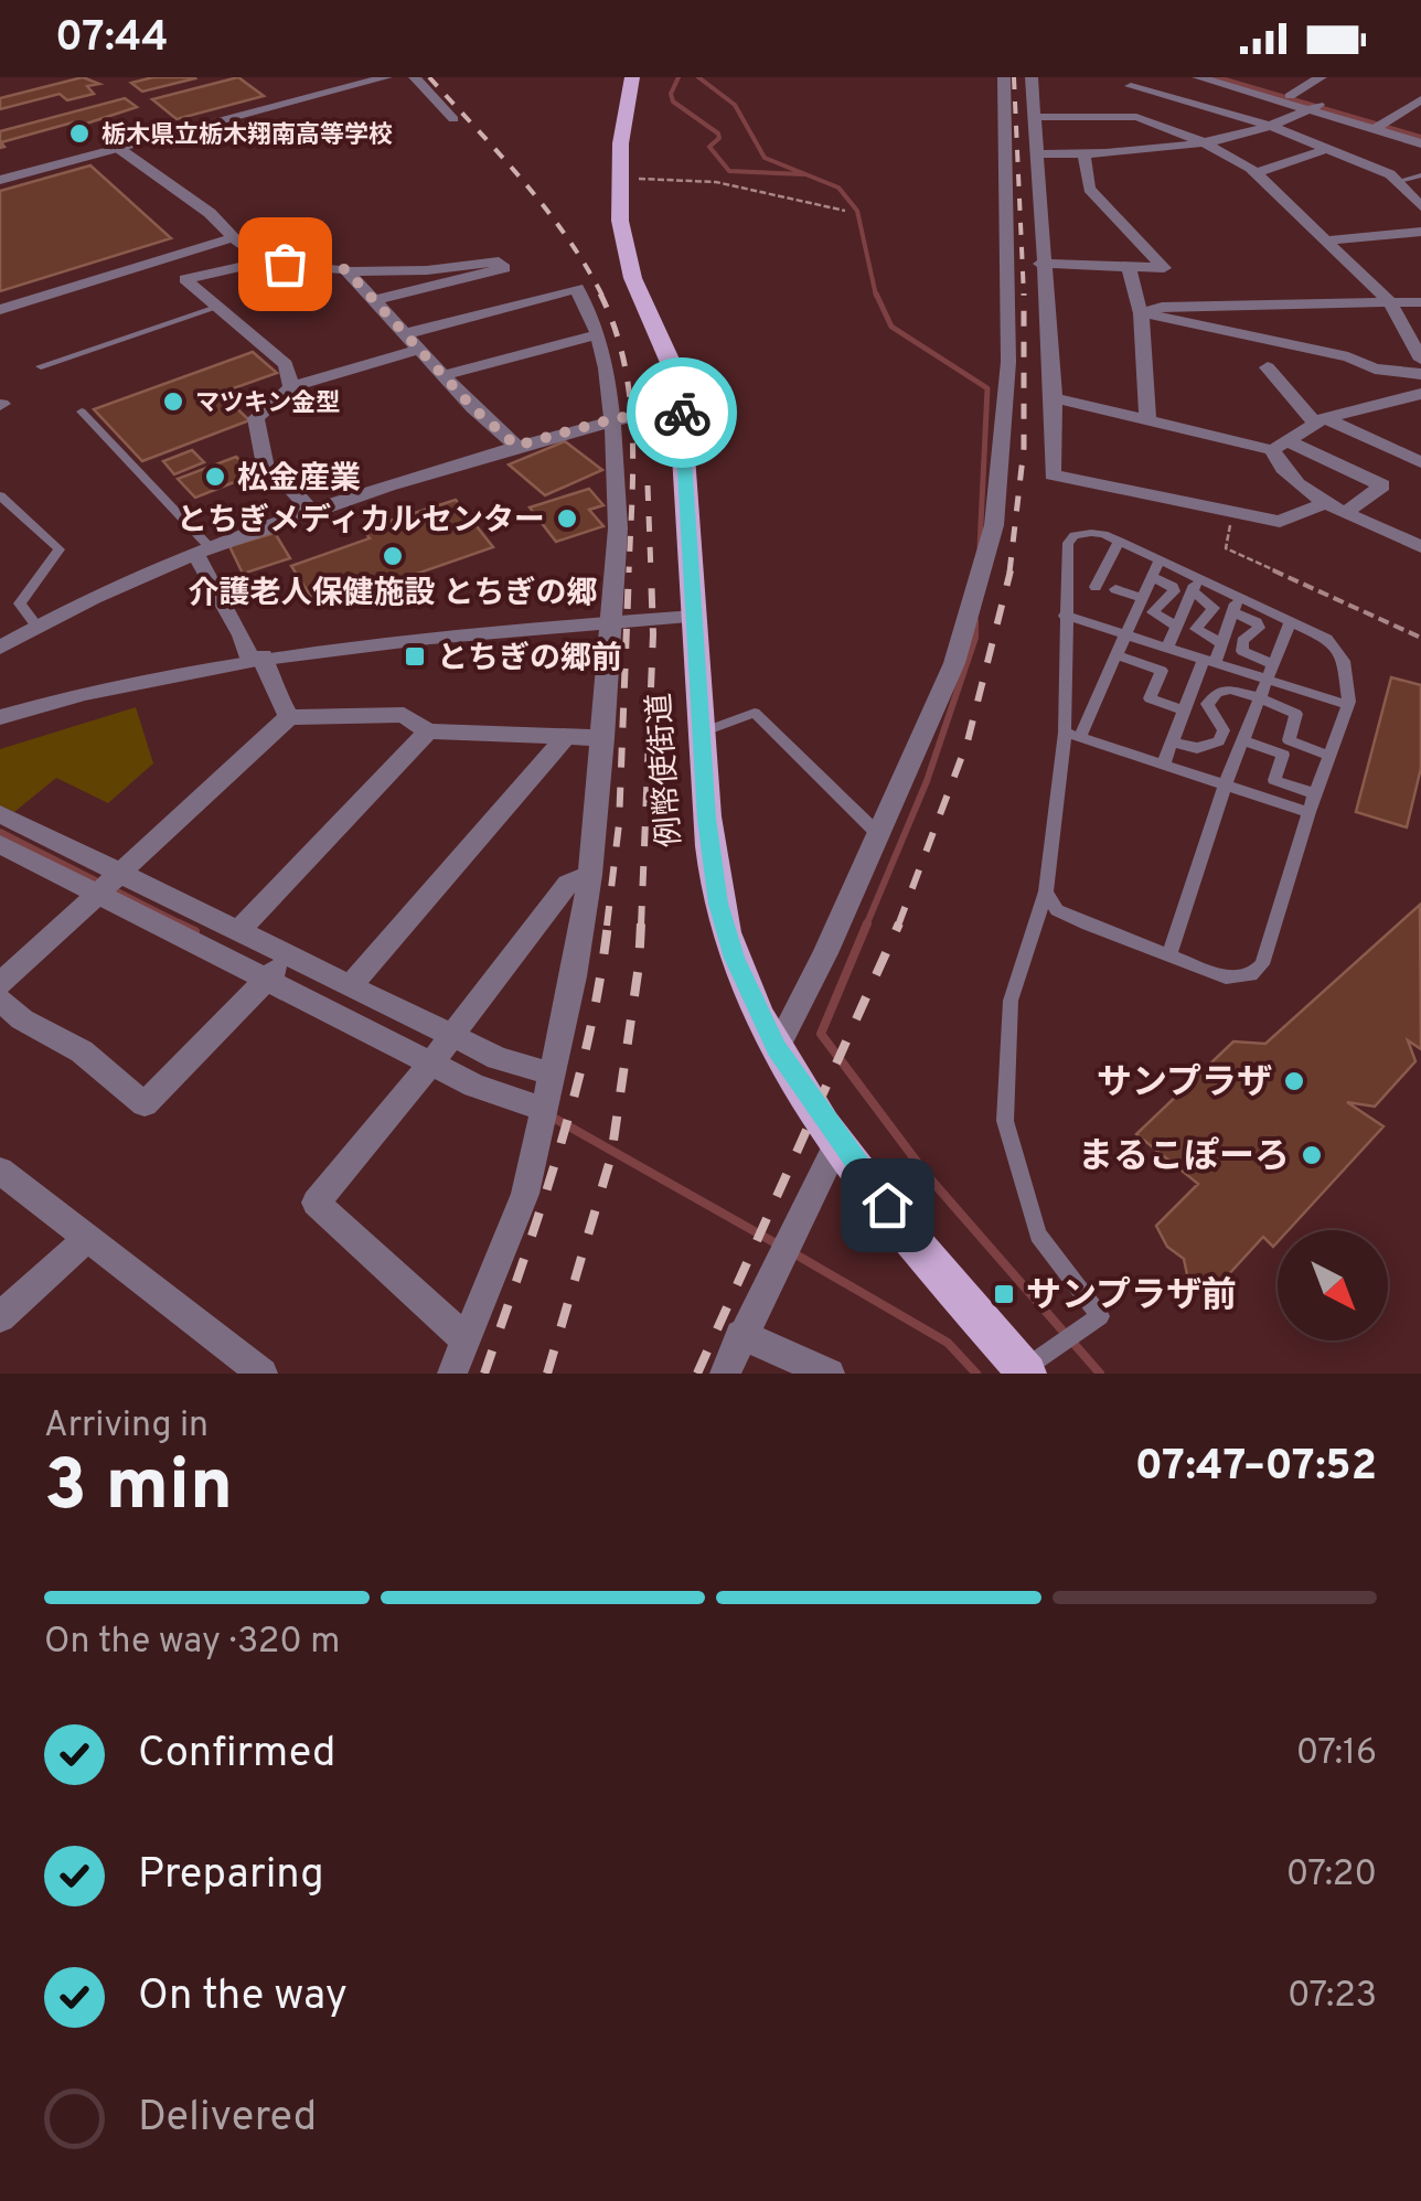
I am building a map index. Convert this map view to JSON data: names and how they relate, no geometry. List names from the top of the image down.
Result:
{
  "streets": {
    "main road": ["例幣使街道"]
  },
  "places": {
    "other": [
      "栃木県立栃木翔南高等学校",
      "マツキン金型",
      "松金産業",
      "とちぎメディカルセンター",
      "介護老人保健施設 とちぎの郷",
      "サンプラザ",
      "まるこぽーろ"
    ],
    "transit": ["とちぎの郷前", "サンプラザ前"]
  },
  "north": "bottom right",
  "page": {
    "status": "07:44",
    "heading": ["3 min", "Arriving in", "07:47–07:52"],
    "bar": "On the way · 320 m",
    "list": [
      ["Confirmed", "07:16"],
      ["Preparing", "07:20"],
      ["On the way", "07:23"],
      "Delivered"
    ]
  }
}
